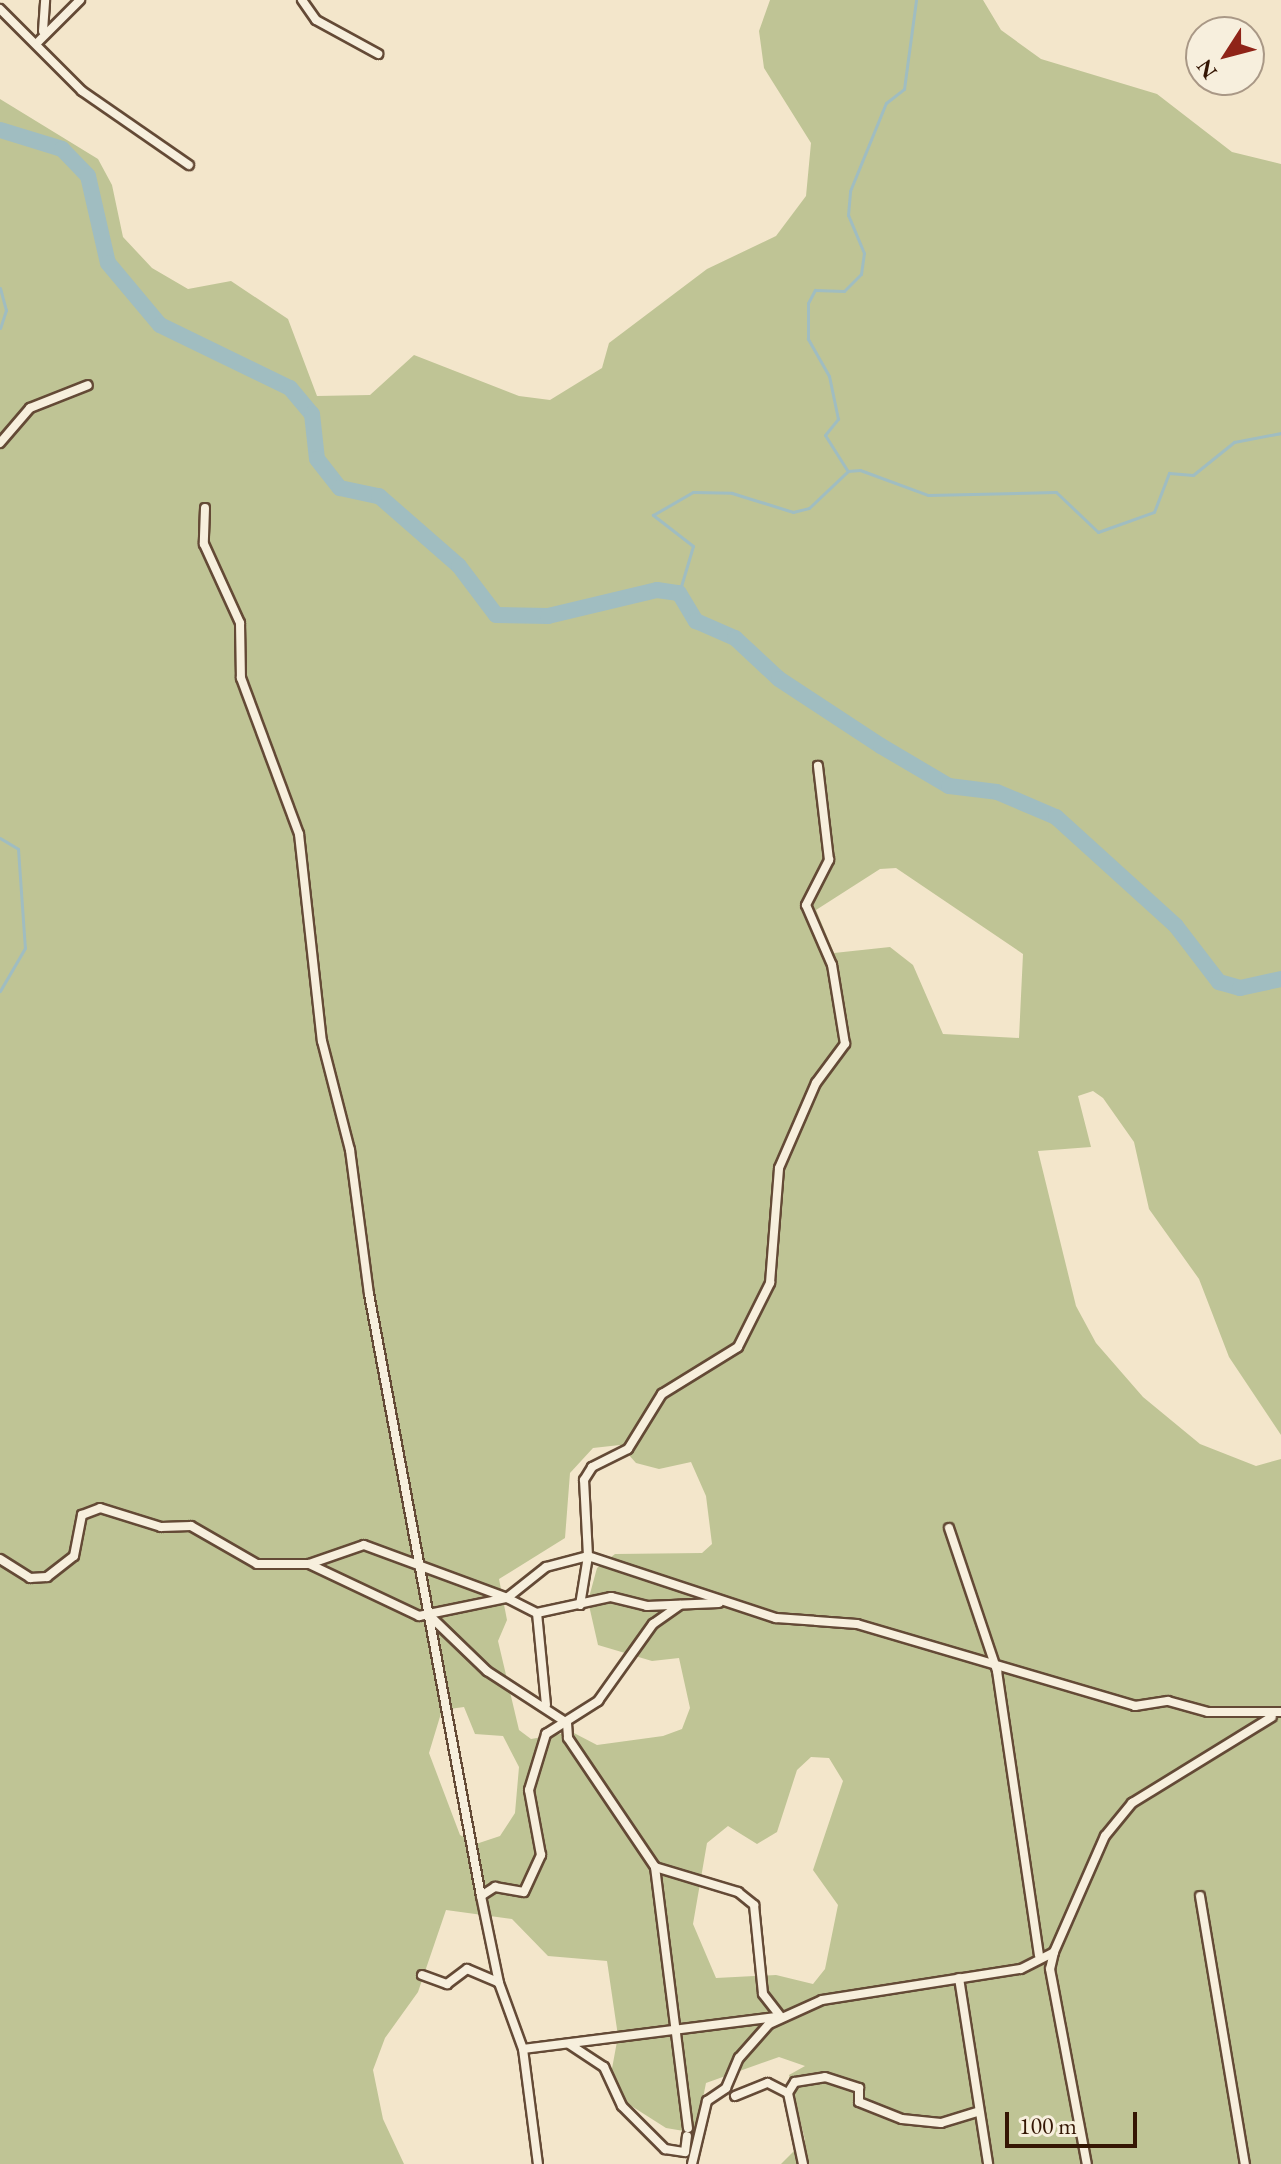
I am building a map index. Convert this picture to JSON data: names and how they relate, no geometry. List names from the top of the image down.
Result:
{
  "scale_bar": "100 m",
  "north": "bottom left"
}
